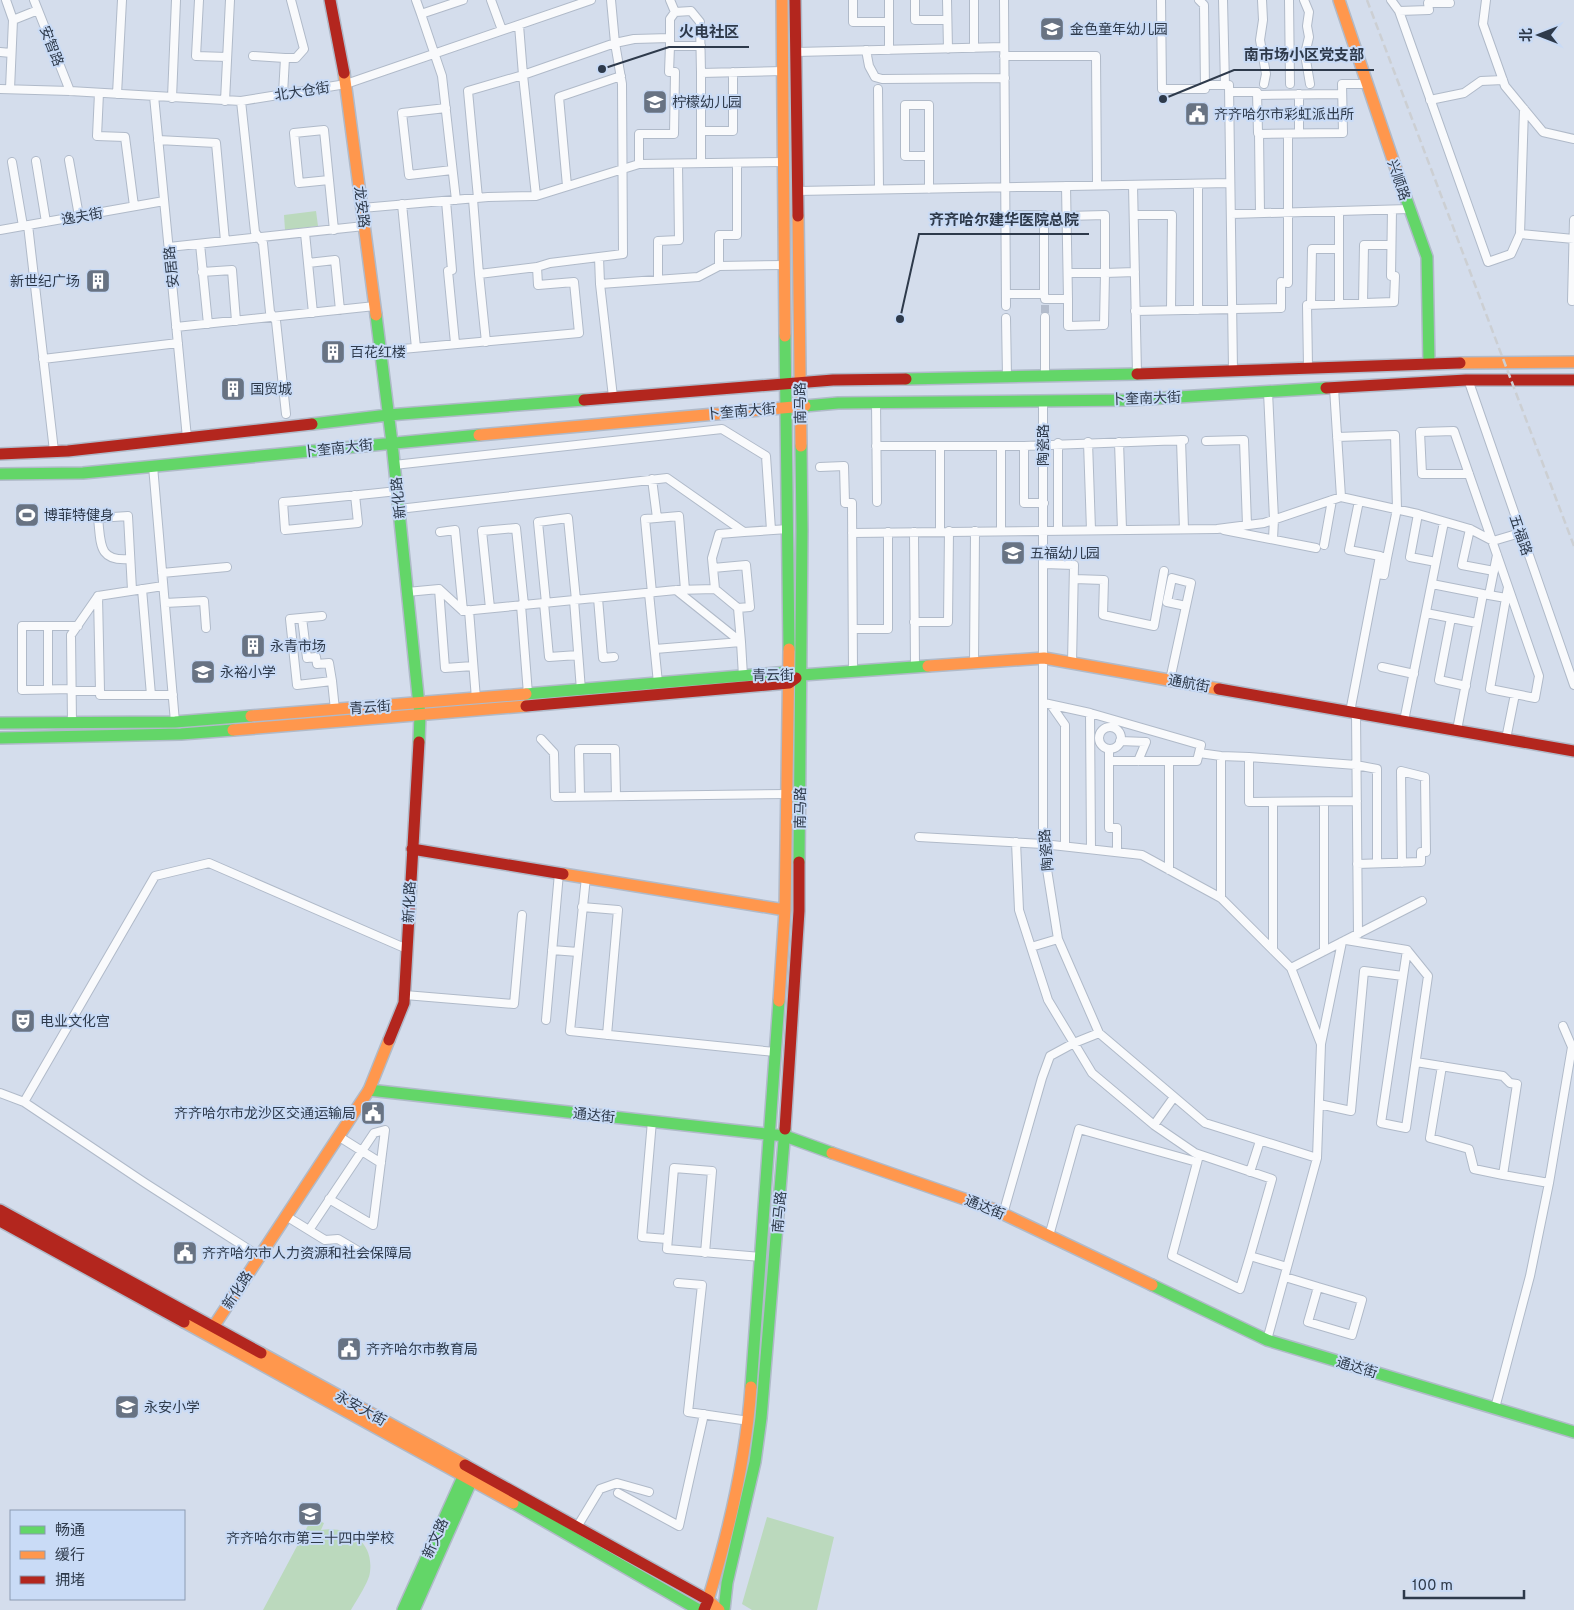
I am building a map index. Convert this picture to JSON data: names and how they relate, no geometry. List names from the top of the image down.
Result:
{
  "streets": {
    "main road": [
      "兴顺路",
      "龙安路",
      "卜奎南大街",
      "南马路",
      "新化路",
      "青云街",
      "通航街",
      "通达街",
      "永安大街",
      "新文路"
    ],
    "street": [
      "安智路",
      "北大仓街",
      "逸夫街",
      "安居路",
      "陶瓷路",
      "五福路"
    ]
  },
  "crossings": [
    ["安智路", "北大仓街"],
    ["北大仓街", "龙安路"],
    ["北大仓街", "安居路"],
    ["兴顺路", "卜奎南大街"],
    ["龙安路", "卜奎南大街"],
    ["龙安路", "新化路"],
    ["逸夫街", "安居路"],
    ["安居路", "卜奎南大街"],
    ["卜奎南大街", "南马路"],
    ["卜奎南大街", "陶瓷路"],
    ["卜奎南大街", "新化路"],
    ["南马路", "青云街"],
    ["南马路", "通航街"],
    ["南马路", "通达街"],
    ["南马路", "永安大街"],
    ["陶瓷路", "通航街"],
    ["新化路", "青云街"],
    ["新化路", "通达街"],
    ["新化路", "永安大街"],
    ["青云街", "通航街"],
    ["永安大街", "新文路"]
  ],
  "places": {
    "school or university": [
      "金色童年幼儿园",
      "柠檬幼儿园",
      "五福幼儿园",
      "永裕小学",
      "永安小学",
      "齐齐哈尔市第三十四中学校"
    ],
    "other": ["火电社区", "南市场小区党支部", "齐齐哈尔建华医院总院"],
    "public building": [
      "齐齐哈尔市彩虹派出所",
      "齐齐哈尔市龙沙区交通运输局",
      "齐齐哈尔市人力资源和社会保障局",
      "齐齐哈尔市教育局"
    ],
    "building": [
      "新世纪广场",
      "百花红楼",
      "国贸城",
      "永青市场"
    ],
    "sports": ["博菲特健身"],
    "theatre": ["电业文化宫"]
  },
  "legend": ["畅通", "缓行", "拥堵"],
  "scale_bar": "100 m",
  "north": "left"
}
